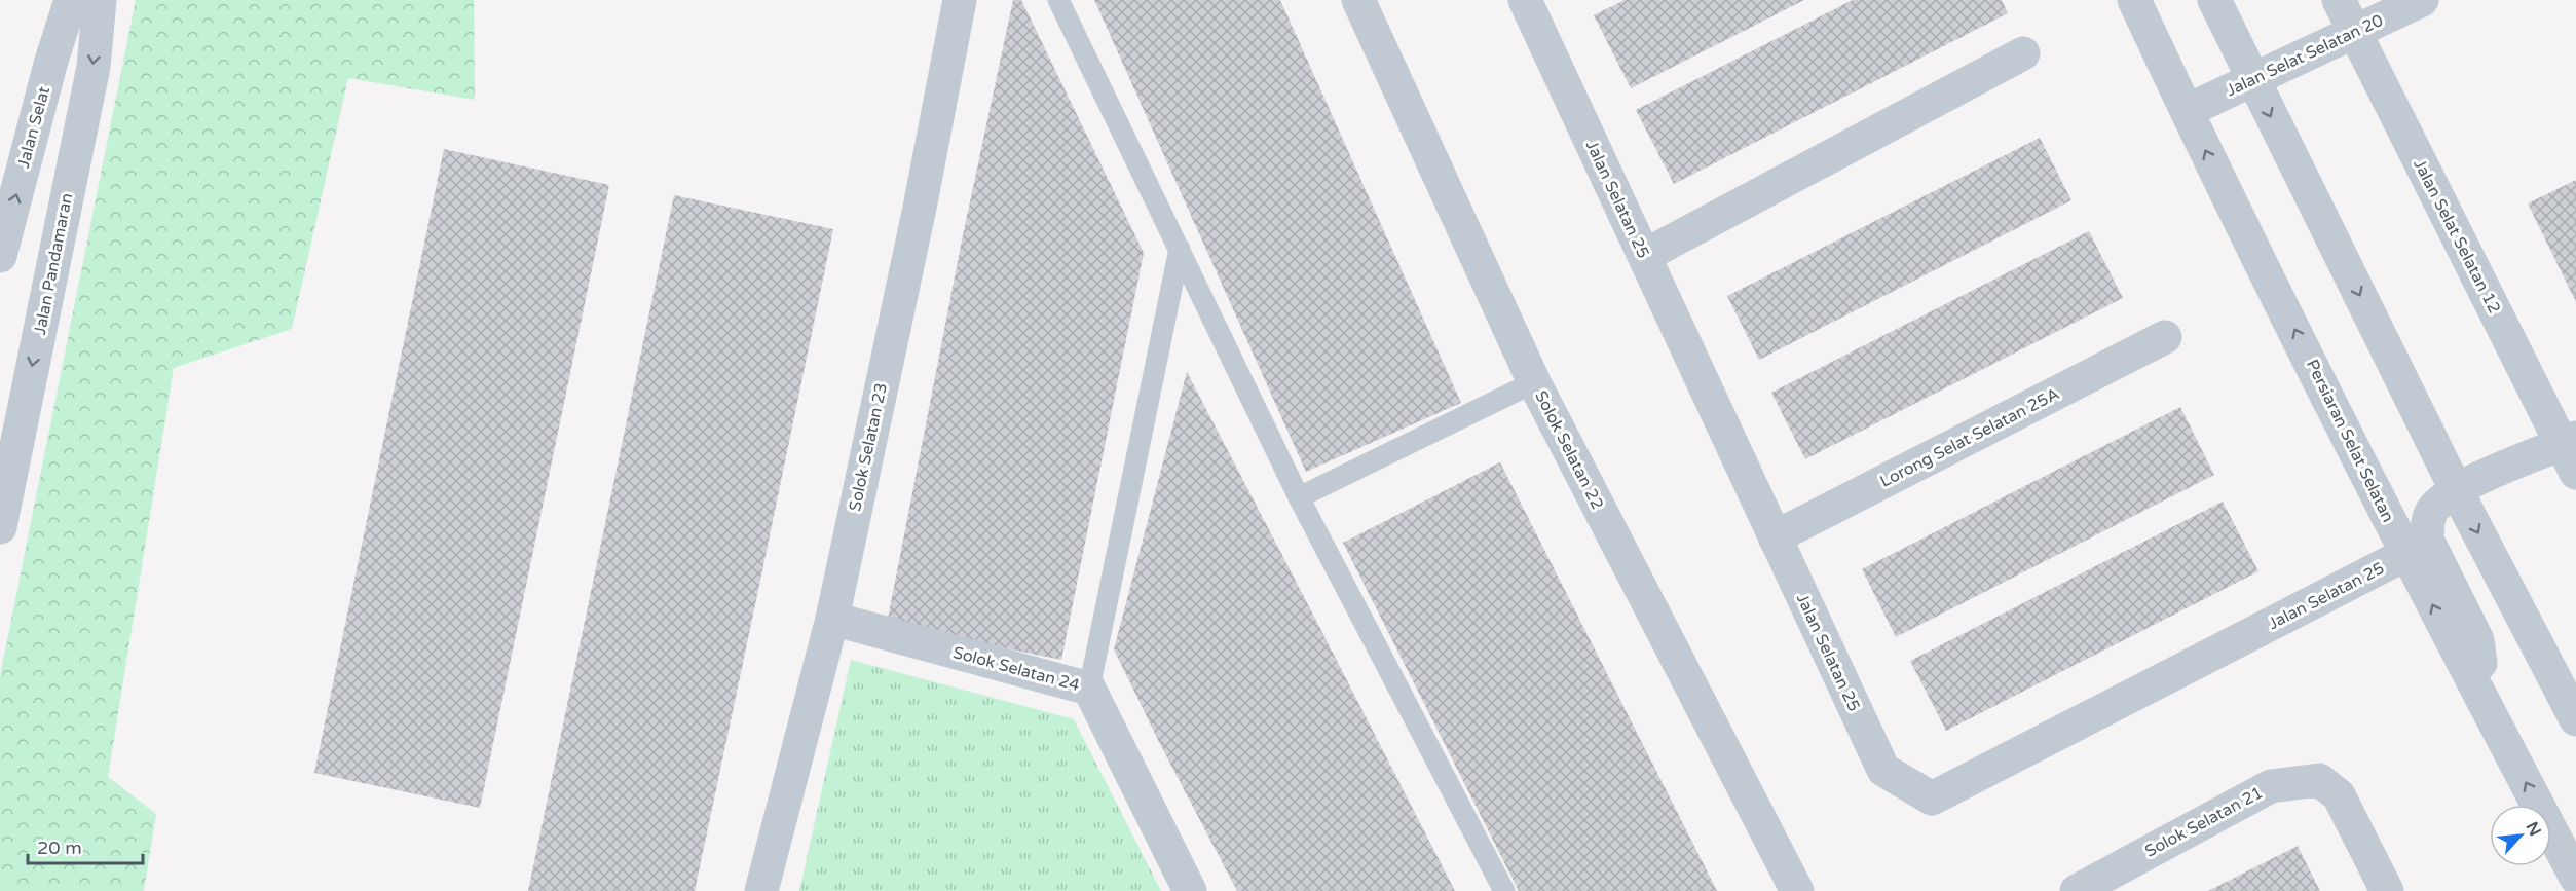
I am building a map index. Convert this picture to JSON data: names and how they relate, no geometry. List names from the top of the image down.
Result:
{
  "streets": {
    "street": [
      "Jalan Selat Selatan 20",
      "Jalan Selat",
      "Jalan Selatan 25",
      "Jalan Selat Selatan 12",
      "Jalan Pandamaran",
      "Lorong Selat Selatan 25A",
      "Persiaran Selat Selatan",
      "Solok Selatan 23",
      "Solok Selatan 22",
      "Solok Selatan 24",
      "Solok Selatan 21"
    ]
  },
  "crossings": [
    ["Jalan Selat Selatan 20", "Jalan Selat Selatan 12"],
    ["Jalan Selat Selatan 20", "Persiaran Selat Selatan"],
    ["Jalan Selatan 25", "Lorong Selat Selatan 25A"],
    ["Jalan Selatan 25", "Persiaran Selat Selatan"],
    ["Solok Selatan 23", "Solok Selatan 24"]
  ],
  "one_way": ["Jalan Selat", "Jalan Pandamaran"],
  "scale_bar": "20 m",
  "north": "top right"
}
